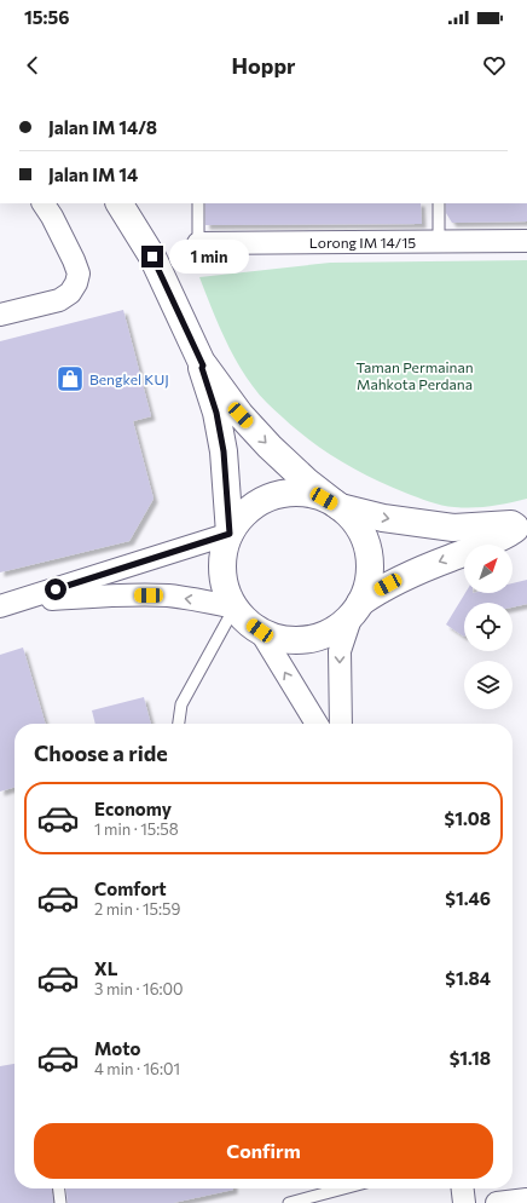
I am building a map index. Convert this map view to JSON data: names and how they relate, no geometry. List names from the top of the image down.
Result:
{
  "streets": {
    "street": ["Lorong IM 14/15"]
  },
  "parks": ["Taman Permainan Mahkota Perdana"],
  "places": {
    "shop": ["Bengkel KUJ"]
  },
  "north": "top right",
  "page": {
    "status": "15:56",
    "header": "Hoppr",
    "banner": ["Jalan IM 14/8", "Jalan IM 14"],
    "bubble": "1 min",
    "heading": "Choose a ride",
    "list": [
      {
        "name": "Economy",
        "note": "1 min · 15:58",
        "value": "$1.08"
      },
      {
        "name": "Comfort",
        "note": "2 min · 15:59",
        "value": "$1.46"
      },
      {
        "name": "XL",
        "note": "3 min · 16:00",
        "value": "$1.84"
      },
      {
        "name": "Moto",
        "note": "4 min · 16:01",
        "value": "$1.18"
      }
    ],
    "buttons": "Confirm"
  }
}
